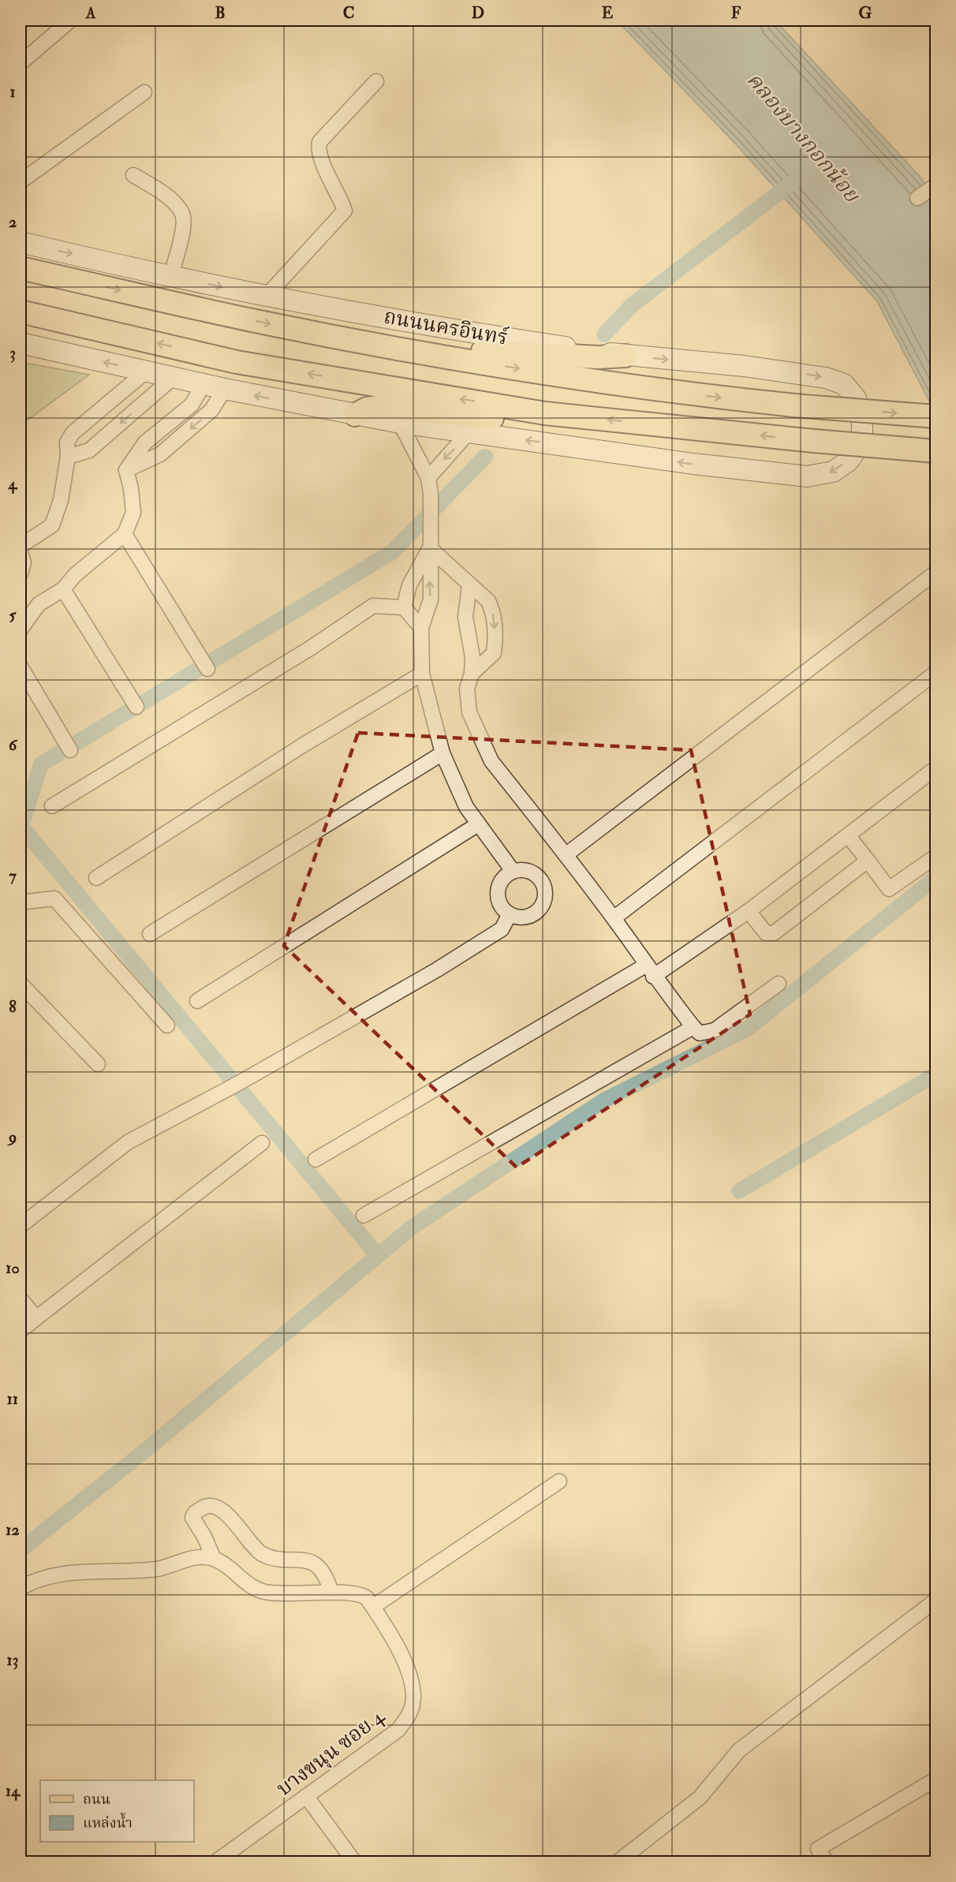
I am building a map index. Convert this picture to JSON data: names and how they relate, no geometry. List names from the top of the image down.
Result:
{
  "streets": {
    "main road": ["ถนนนครอินทร์"],
    "street": ["บางขนุน ซอย 4"]
  },
  "water": ["คลองบางกอกน้อย"],
  "legend": ["ถนน", "แหล่งน้ำ"],
  "grid": {
    "columns": [
      "A",
      "B",
      "C",
      "D",
      "E",
      "F",
      "G"
    ],
    "rows": [
      "1",
      "2",
      "3",
      "4",
      "5",
      "6",
      "7",
      "8",
      "9",
      "10",
      "11",
      "12",
      "13",
      "14"
    ]
  }
}
